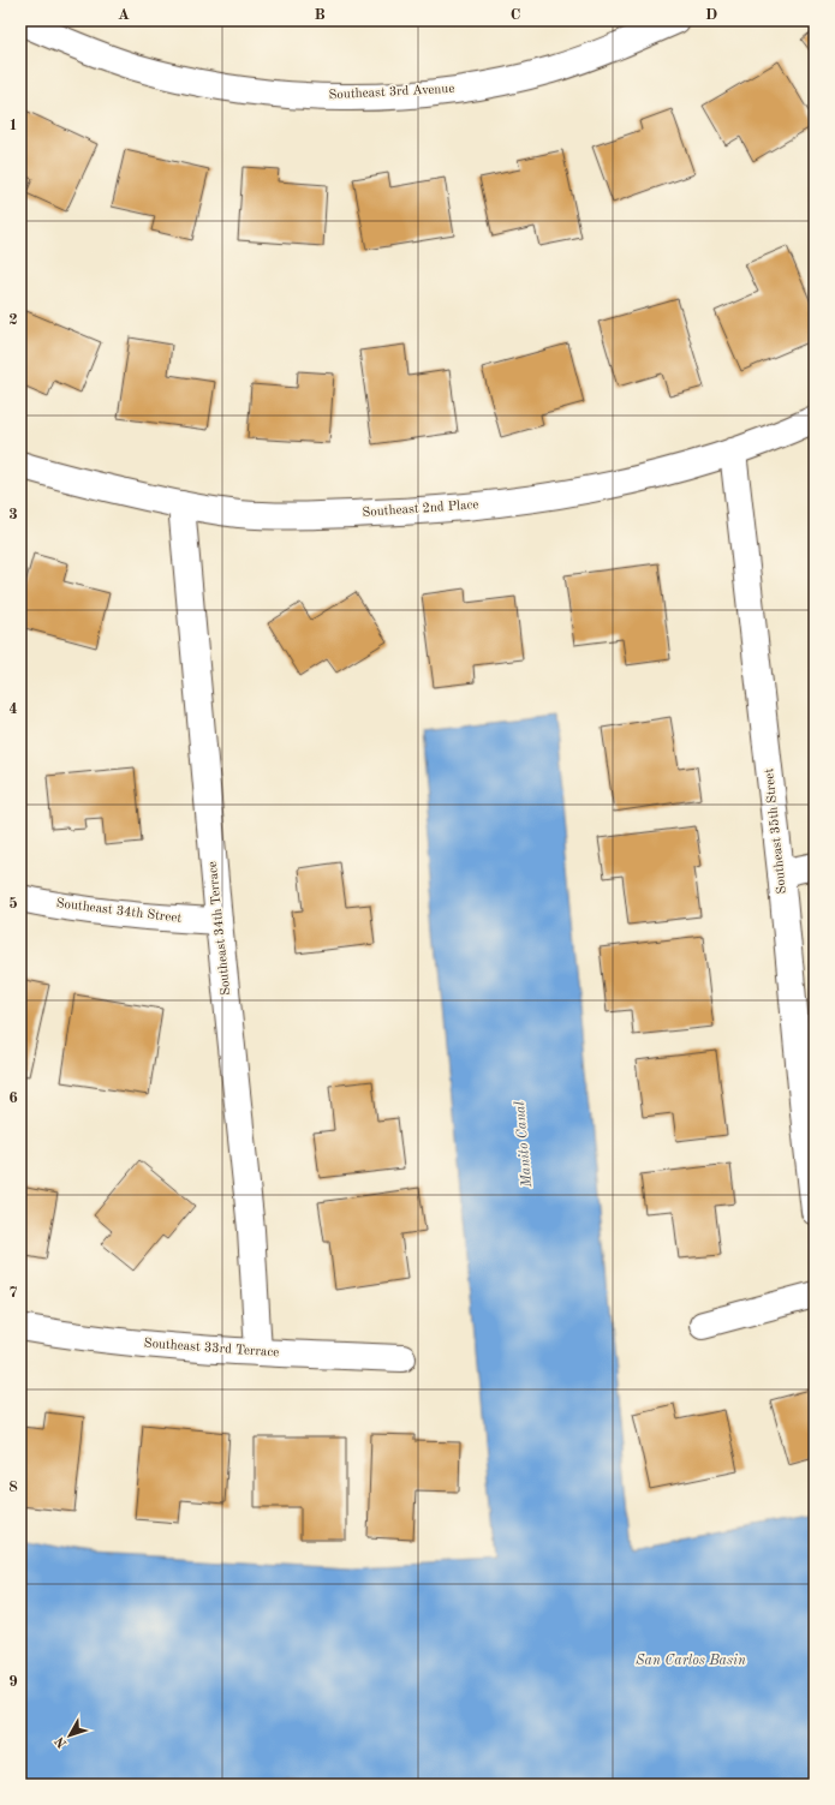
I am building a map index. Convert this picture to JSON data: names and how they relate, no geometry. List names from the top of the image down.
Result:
{
  "streets": {
    "street": [
      "Southeast 3rd Avenue",
      "Southeast 2nd Place",
      "Southeast 35th Street",
      "Southeast 34th Street",
      "Southeast 34th Terrace",
      "Southeast 33rd Terrace"
    ]
  },
  "crossings": [
    ["Southeast 2nd Place", "Southeast 35th Street"],
    ["Southeast 2nd Place", "Southeast 34th Terrace"],
    ["Southeast 34th Street", "Southeast 34th Terrace"],
    ["Southeast 34th Terrace", "Southeast 33rd Terrace"]
  ],
  "water": ["Manito Canal", "San Carlos Basin"],
  "north": "bottom left",
  "grid": {
    "columns": [
      "A",
      "B",
      "C",
      "D"
    ],
    "rows": [
      "1",
      "2",
      "3",
      "4",
      "5",
      "6",
      "7",
      "8",
      "9"
    ]
  }
}
